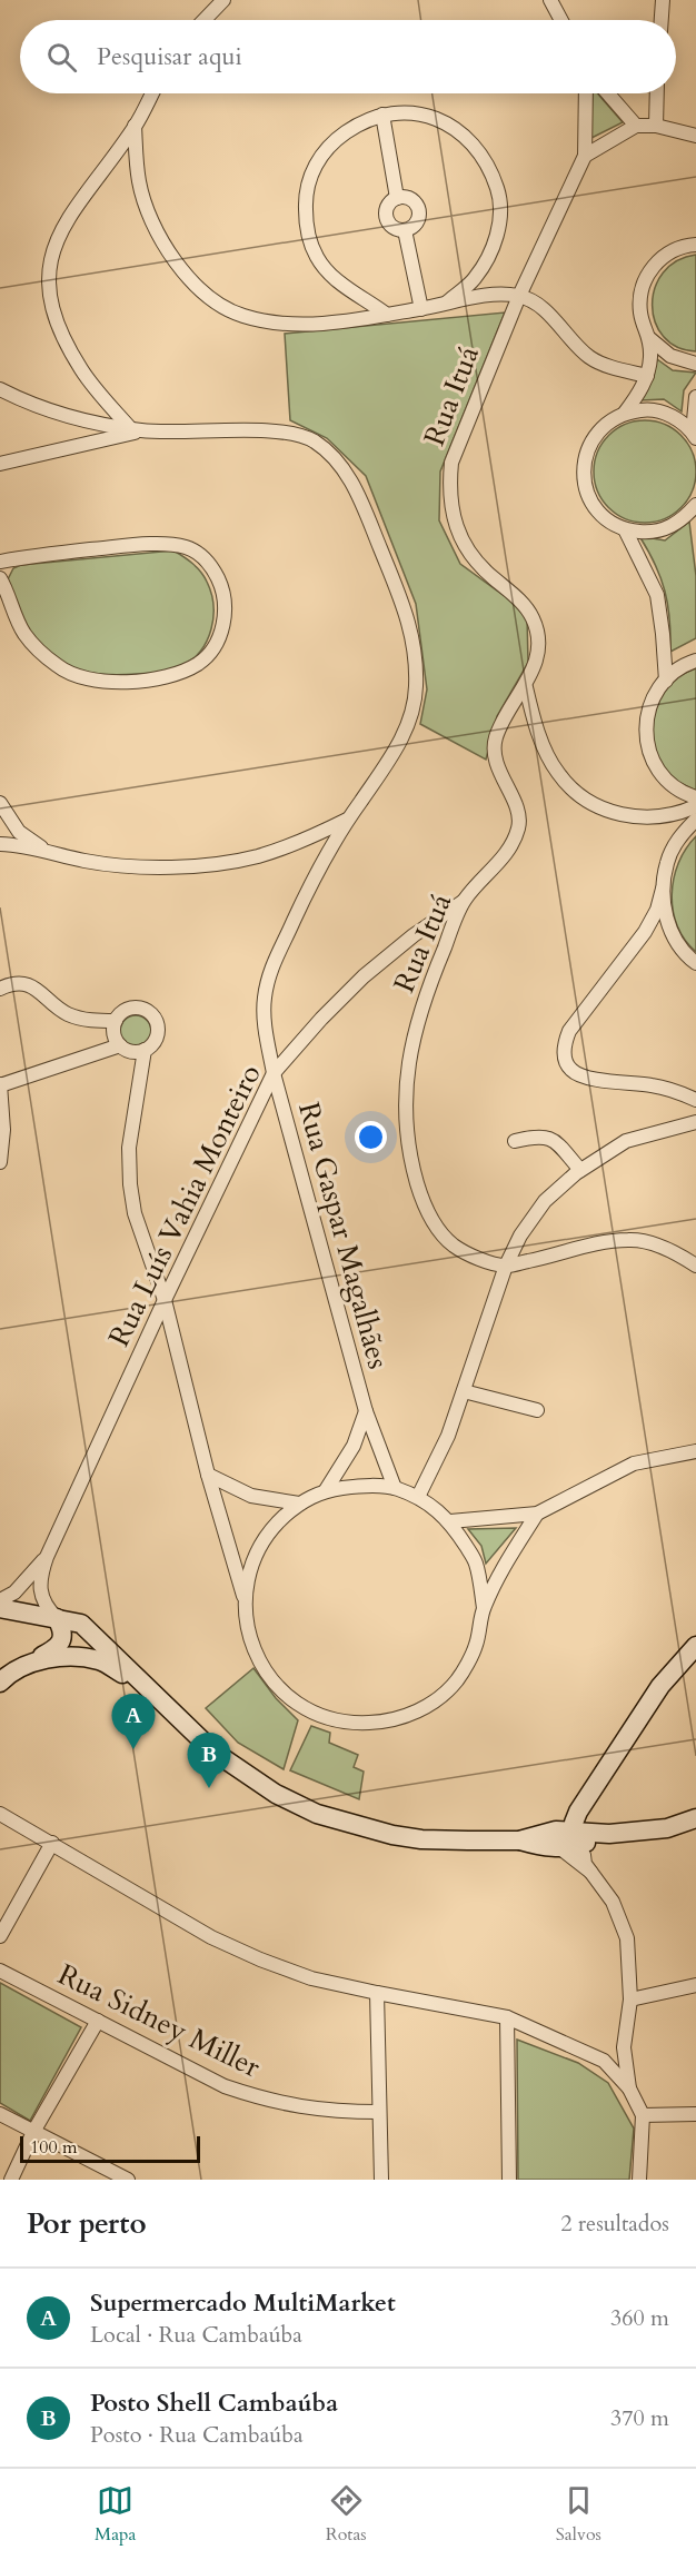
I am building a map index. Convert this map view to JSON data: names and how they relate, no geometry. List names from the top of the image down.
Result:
{
  "streets": {
    "street": [
      "Rua Ituá",
      "Rua Luís Vahia Monteiro",
      "Rua Gaspar Magalhães",
      "Rua Sidney Miller"
    ]
  },
  "crossings": [
    ["Rua Ituá", "Rua Luís Vahia Monteiro"],
    ["Rua Luís Vahia Monteiro", "Rua Gaspar Magalhães"]
  ],
  "scale_bar": "100 m",
  "page": {
    "search": "Pesquisar aqui",
    "pins": ["A", "B"],
    "scale": "100 m",
    "heading": ["Por perto", "2 resultados"],
    "list": [
      {
        "mark": "A",
        "name": "Supermercado MultiMarket",
        "note": "Local · Rua Cambaúba",
        "value": "360 m"
      },
      {
        "mark": "B",
        "name": "Posto Shell Cambaúba",
        "note": "Posto · Rua Cambaúba",
        "value": "370 m"
      }
    ],
    "nav": ["Mapa", "Rotas", "Salvos"]
  }
}
